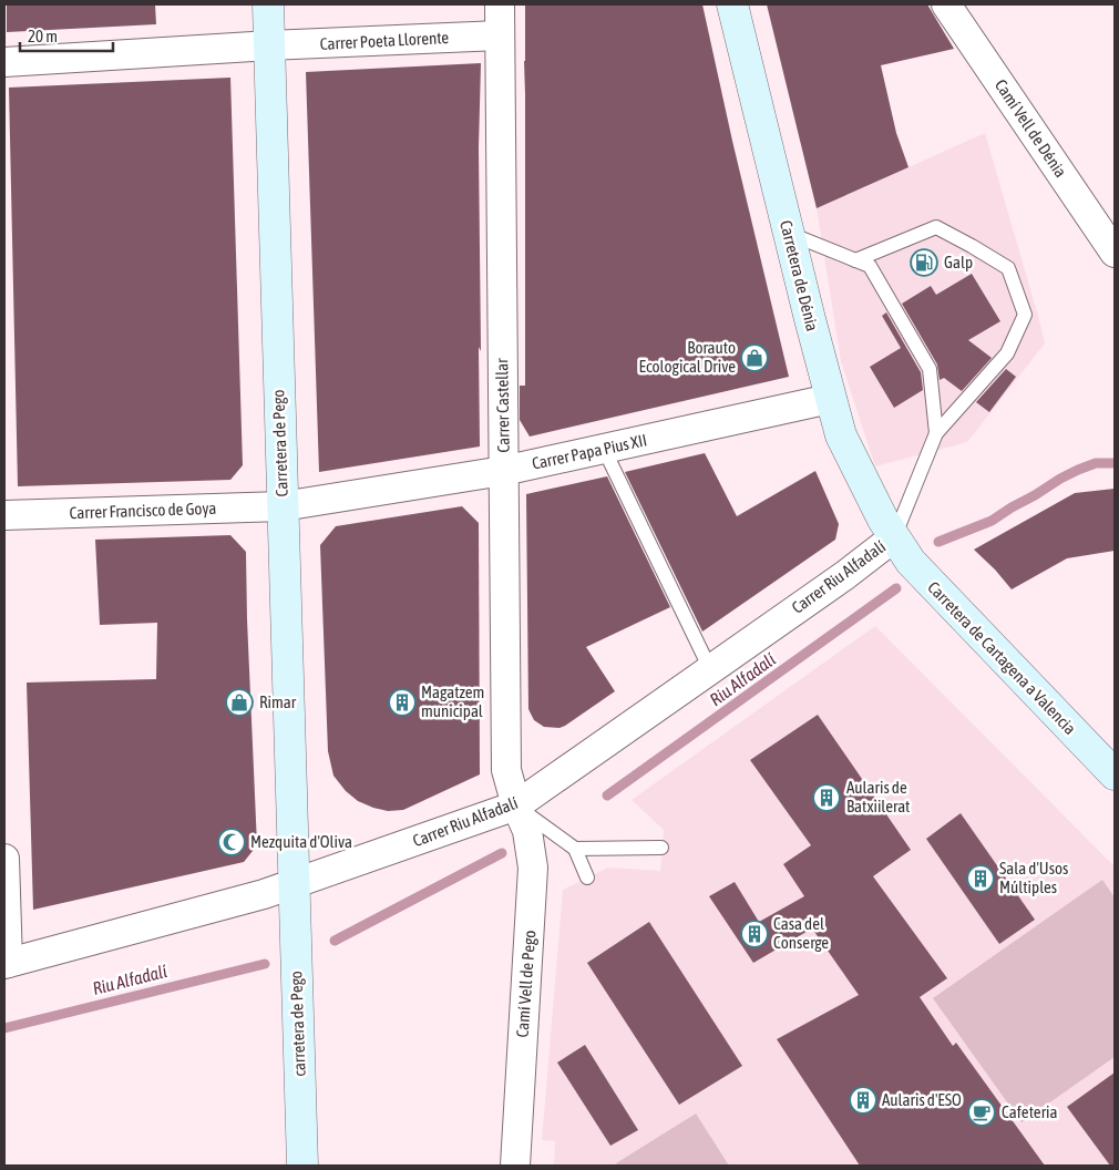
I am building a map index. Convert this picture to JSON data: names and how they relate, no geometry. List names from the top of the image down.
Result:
{
  "streets": {
    "main road": [
      "Carretera de Dénia",
      "Carretera de Pego",
      "Carretera de Cartagena a Valencia",
      "carretera de Pego"
    ],
    "street": [
      "Carrer Poeta Llorente",
      "Camí Vell de Dénia",
      "Carrer Castellar",
      "Carrer Papa Pius XII",
      "Carrer Francisco de Goya",
      "Carrer Riu Alfadalí",
      "Camí Vell de Pego"
    ]
  },
  "crossings": [
    ["Carrer Poeta Llorente", "Carrer Castellar"],
    ["Carrer Poeta Llorente", "Carretera de Pego"],
    ["Carretera de Dénia", "Carrer Papa Pius XII"],
    ["Carretera de Dénia", "Carrer Riu Alfadalí"],
    ["Carretera de Dénia", "Carretera de Cartagena a Valencia"],
    ["Carrer Castellar", "Carrer Papa Pius XII"],
    ["Carrer Castellar", "Carrer Riu Alfadalí"],
    ["Carrer Castellar", "Camí Vell de Pego"],
    ["Carretera de Pego", "Carrer Papa Pius XII"],
    ["Carretera de Pego", "Carrer Francisco de Goya"],
    ["Carretera de Pego", "Carrer Riu Alfadalí"],
    ["Carretera de Pego", "carretera de Pego"],
    ["Carrer Papa Pius XII", "Carrer Francisco de Goya"],
    ["Carrer Riu Alfadalí", "Carretera de Cartagena a Valencia"],
    ["Carrer Riu Alfadalí", "Camí Vell de Pego"],
    ["Carrer Riu Alfadalí", "carretera de Pego"]
  ],
  "water": ["Riu Alfadalí"],
  "places": {
    "fuel station": ["Galp"],
    "shop": ["Borauto Ecological Drive", "Rimar"],
    "building": [
      "Magatzem municipal",
      "Aularis de Batxiilerat",
      "Sala d'Usos Múltiples",
      "Casa del Conserge",
      "Aularis d'ESO"
    ],
    "mosque": ["Mezquita d'Oliva"],
    "cafe": ["Cafeteria"]
  },
  "scale_bar": "20 m"
}
